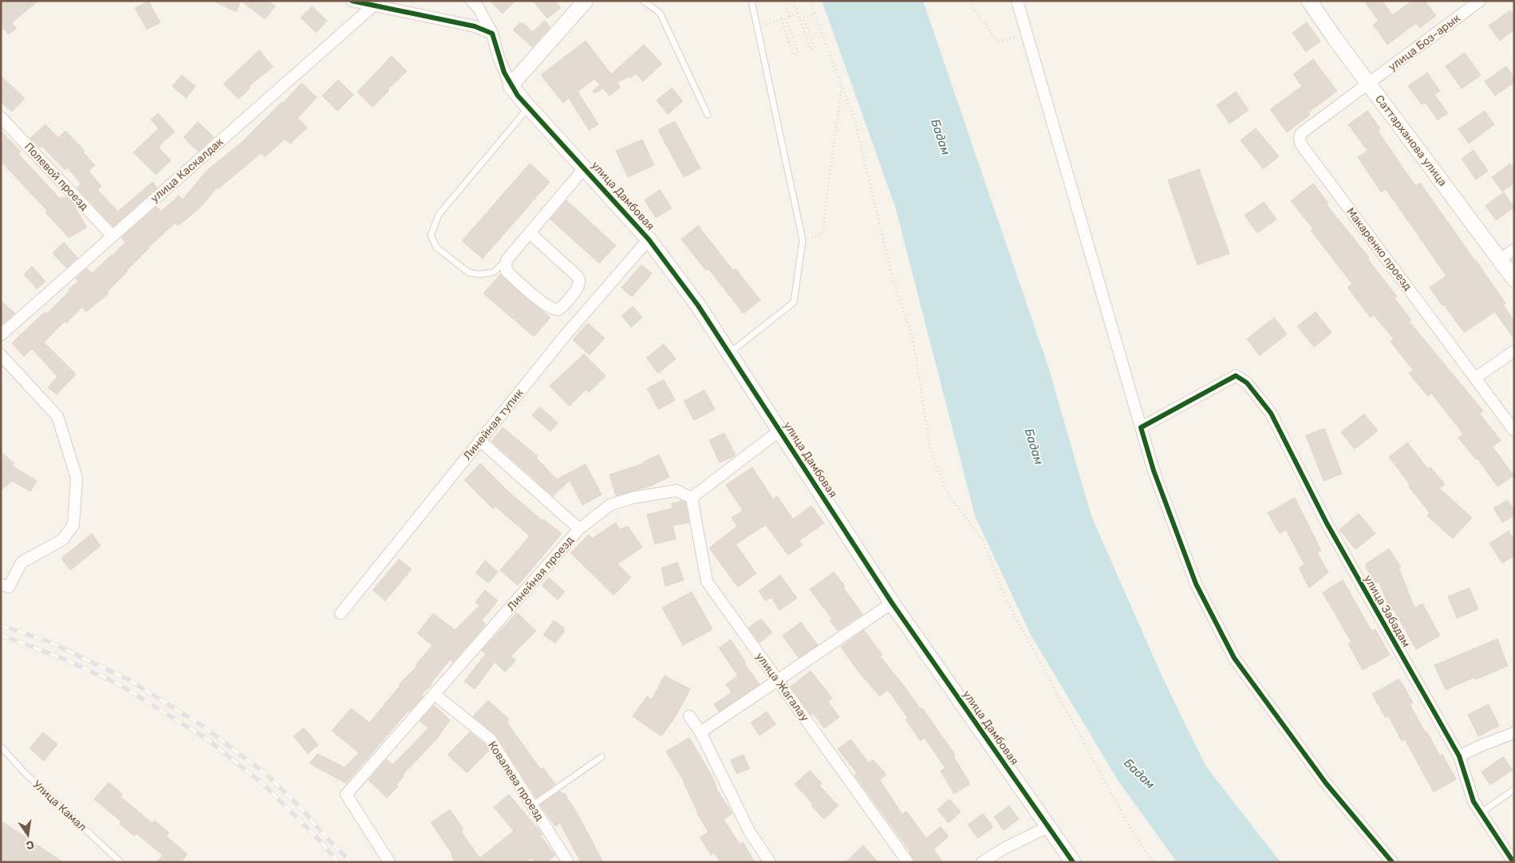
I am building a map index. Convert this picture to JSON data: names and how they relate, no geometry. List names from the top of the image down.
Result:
{
  "streets": {
    "street": [
      "улица Боз-арык",
      "Саттарханова улица",
      "улица Каскалдак",
      "Полевой проезд",
      "улица Дамбовая",
      "Макаренко проезд",
      "Линейная тупик",
      "Линейная проезд",
      "улица Забадам",
      "улица Жагалау",
      "Ковалева проезд"
    ],
    "lane": ["Улица Камал"]
  },
  "crossings": [
    ["улица Боз-арык", "Саттарханова улица"],
    ["улица Боз-арык", "Макаренко проезд"],
    ["Саттарханова улица", "Макаренко проезд"],
    ["улица Каскалдак", "Полевой проезд"],
    ["улица Дамбовая", "Линейная тупик"],
    ["Линейная проезд", "улица Жагалау"],
    ["Линейная проезд", "Ковалева проезд"]
  ],
  "water": ["Бадам"],
  "north": "bottom"
}
